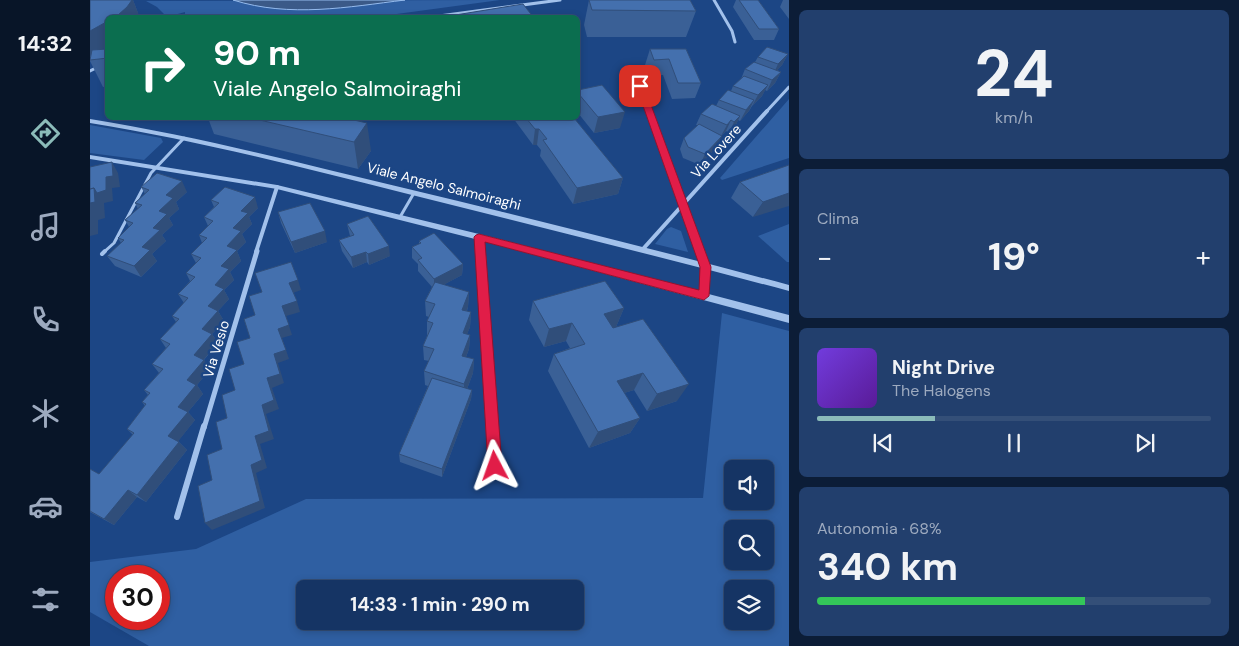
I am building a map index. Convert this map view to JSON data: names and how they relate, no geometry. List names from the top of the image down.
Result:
{
  "streets": {
    "street": ["Via Lovere", "Viale Angelo Salmoiraghi", "Via Vesio"]
  },
  "crossings": [
    ["Via Lovere", "Viale Angelo Salmoiraghi"]
  ],
  "page": {
    "tabs": "14:32",
    "tile": [
      ["24", "km/h"],
      "Clima",
      ["Autonomia · 68%", "340 km"]
    ],
    "turn": ["90 m", "Viale Angelo Salmoiraghi"],
    "heat": ["−", "19°", "+"],
    "song": ["Night Drive", "The Halogens"],
    "limit": "30",
    "trip": "14:33 · 1 min · 290 m"
  }
}
